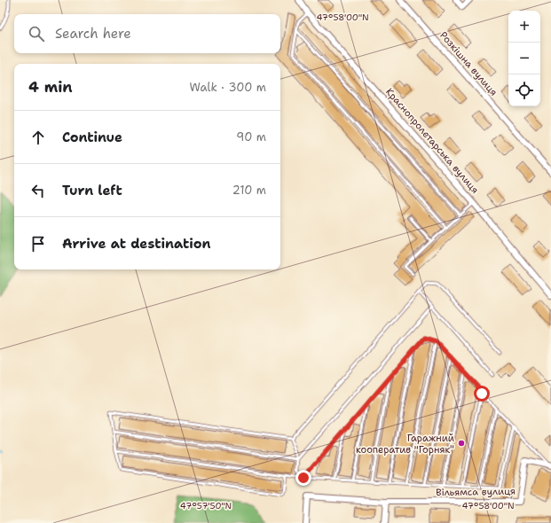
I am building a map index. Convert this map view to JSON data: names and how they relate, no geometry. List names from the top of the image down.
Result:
{
  "streets": {
    "street": ["Розкішна вулиця", "Краснопролетарська вулиця", "Вільямса вулиця"]
  },
  "places": ["Гаражний кооператив \"Горняк\""],
  "page": {
    "map_buttons": ["+", "−"],
    "search": "Search here",
    "heading": ["4 min", "Walk · 300 m"],
    "list": [
      ["Continue", "90 m"],
      ["Turn left", "210 m"],
      "Arrive at destination"
    ]
  },
  "coordinates": ["47°58'00\"N", "47°57'50\"N"]
}
